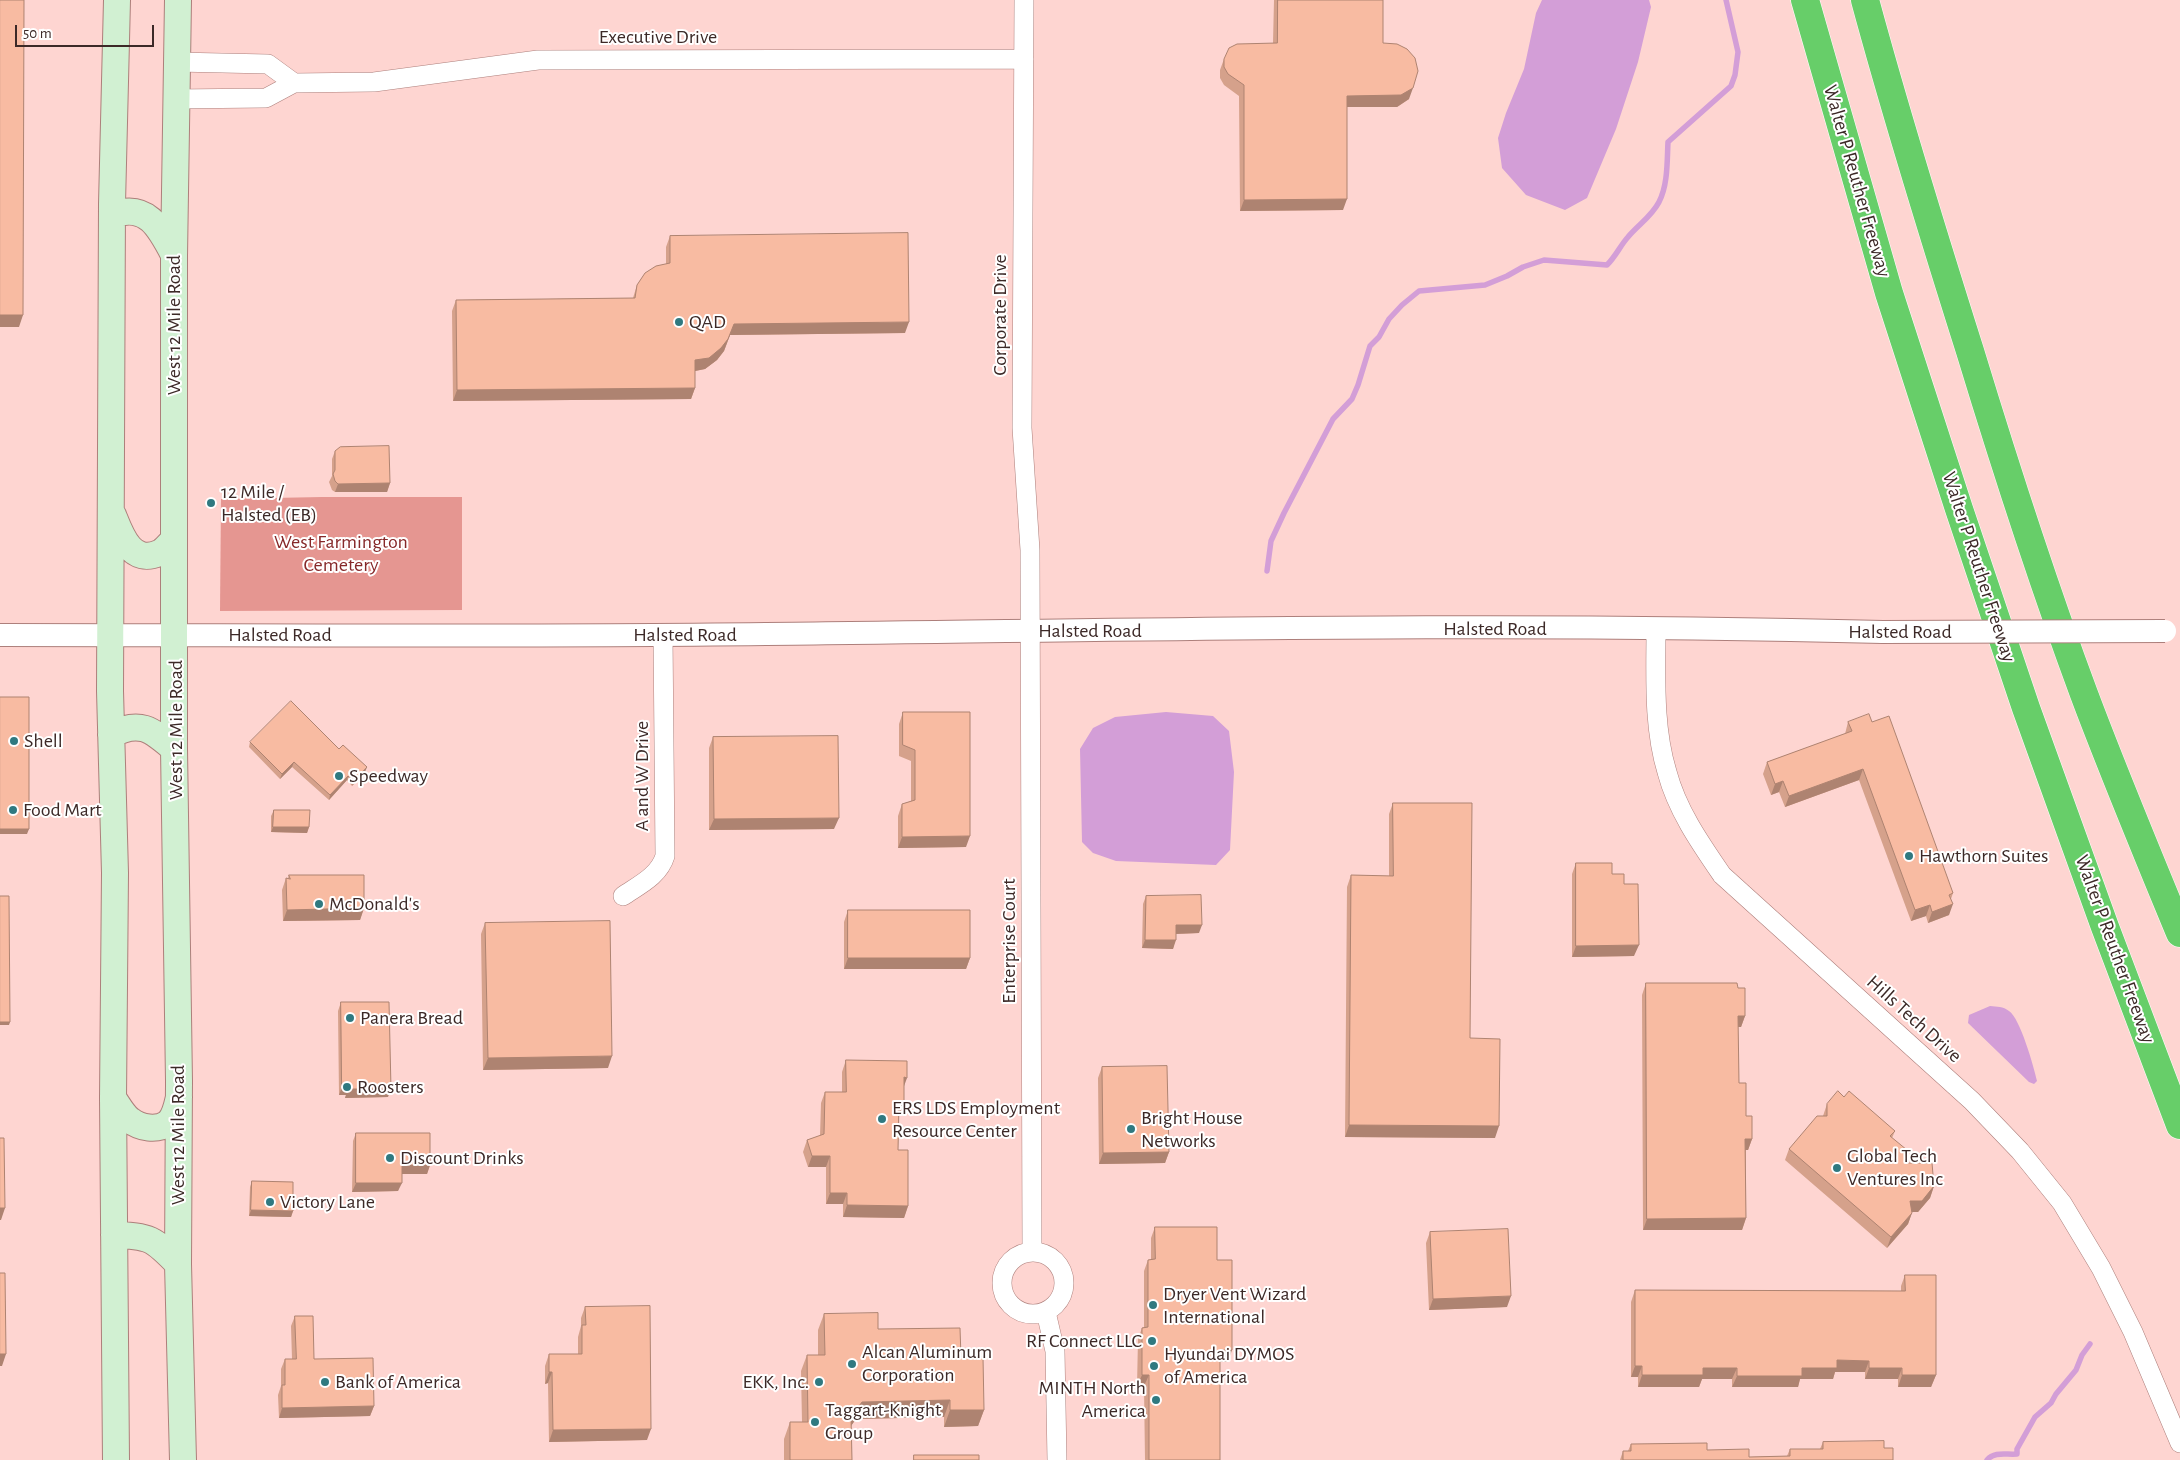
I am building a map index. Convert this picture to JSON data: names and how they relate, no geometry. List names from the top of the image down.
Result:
{
  "streets": {
    "highway": ["Walter P Reuther Freeway"],
    "main road": ["West 12 Mile Road"],
    "street": [
      "Executive Drive",
      "Corporate Drive",
      "Halsted Road",
      "A and W Drive",
      "Enterprise Court",
      "Hills Tech Drive"
    ]
  },
  "crossings": [
    ["Executive Drive", "Corporate Drive"],
    ["Executive Drive", "West 12 Mile Road"],
    ["Corporate Drive", "Halsted Road"],
    ["Corporate Drive", "Enterprise Court"],
    ["West 12 Mile Road", "Halsted Road"],
    ["Halsted Road", "A and W Drive"],
    ["Halsted Road", "Enterprise Court"],
    ["Halsted Road", "Hills Tech Drive"]
  ],
  "parks": ["West Farmington Cemetery"],
  "places": [
    "QAD",
    "12 Mile / Halsted (EB)",
    "Shell",
    "Speedway",
    "Food Mart",
    "Hawthorn Suites",
    "McDonald's",
    "Panera Bread",
    "Roosters",
    "ERS LDS Employment Resource Center",
    "Bright House Networks",
    "Discount Drinks",
    "Global Tech Ventures Inc",
    "Victory Lane",
    "Dryer Vent Wizard International",
    "RF Connect LLC",
    "Alcan Aluminum Corporation",
    "Hyundai DYMOS of America",
    "Bank of America",
    "EKK, Inc.",
    "MINTH North America",
    "Taggart-Knight Group"
  ],
  "scale_bar": "50 m"
}
